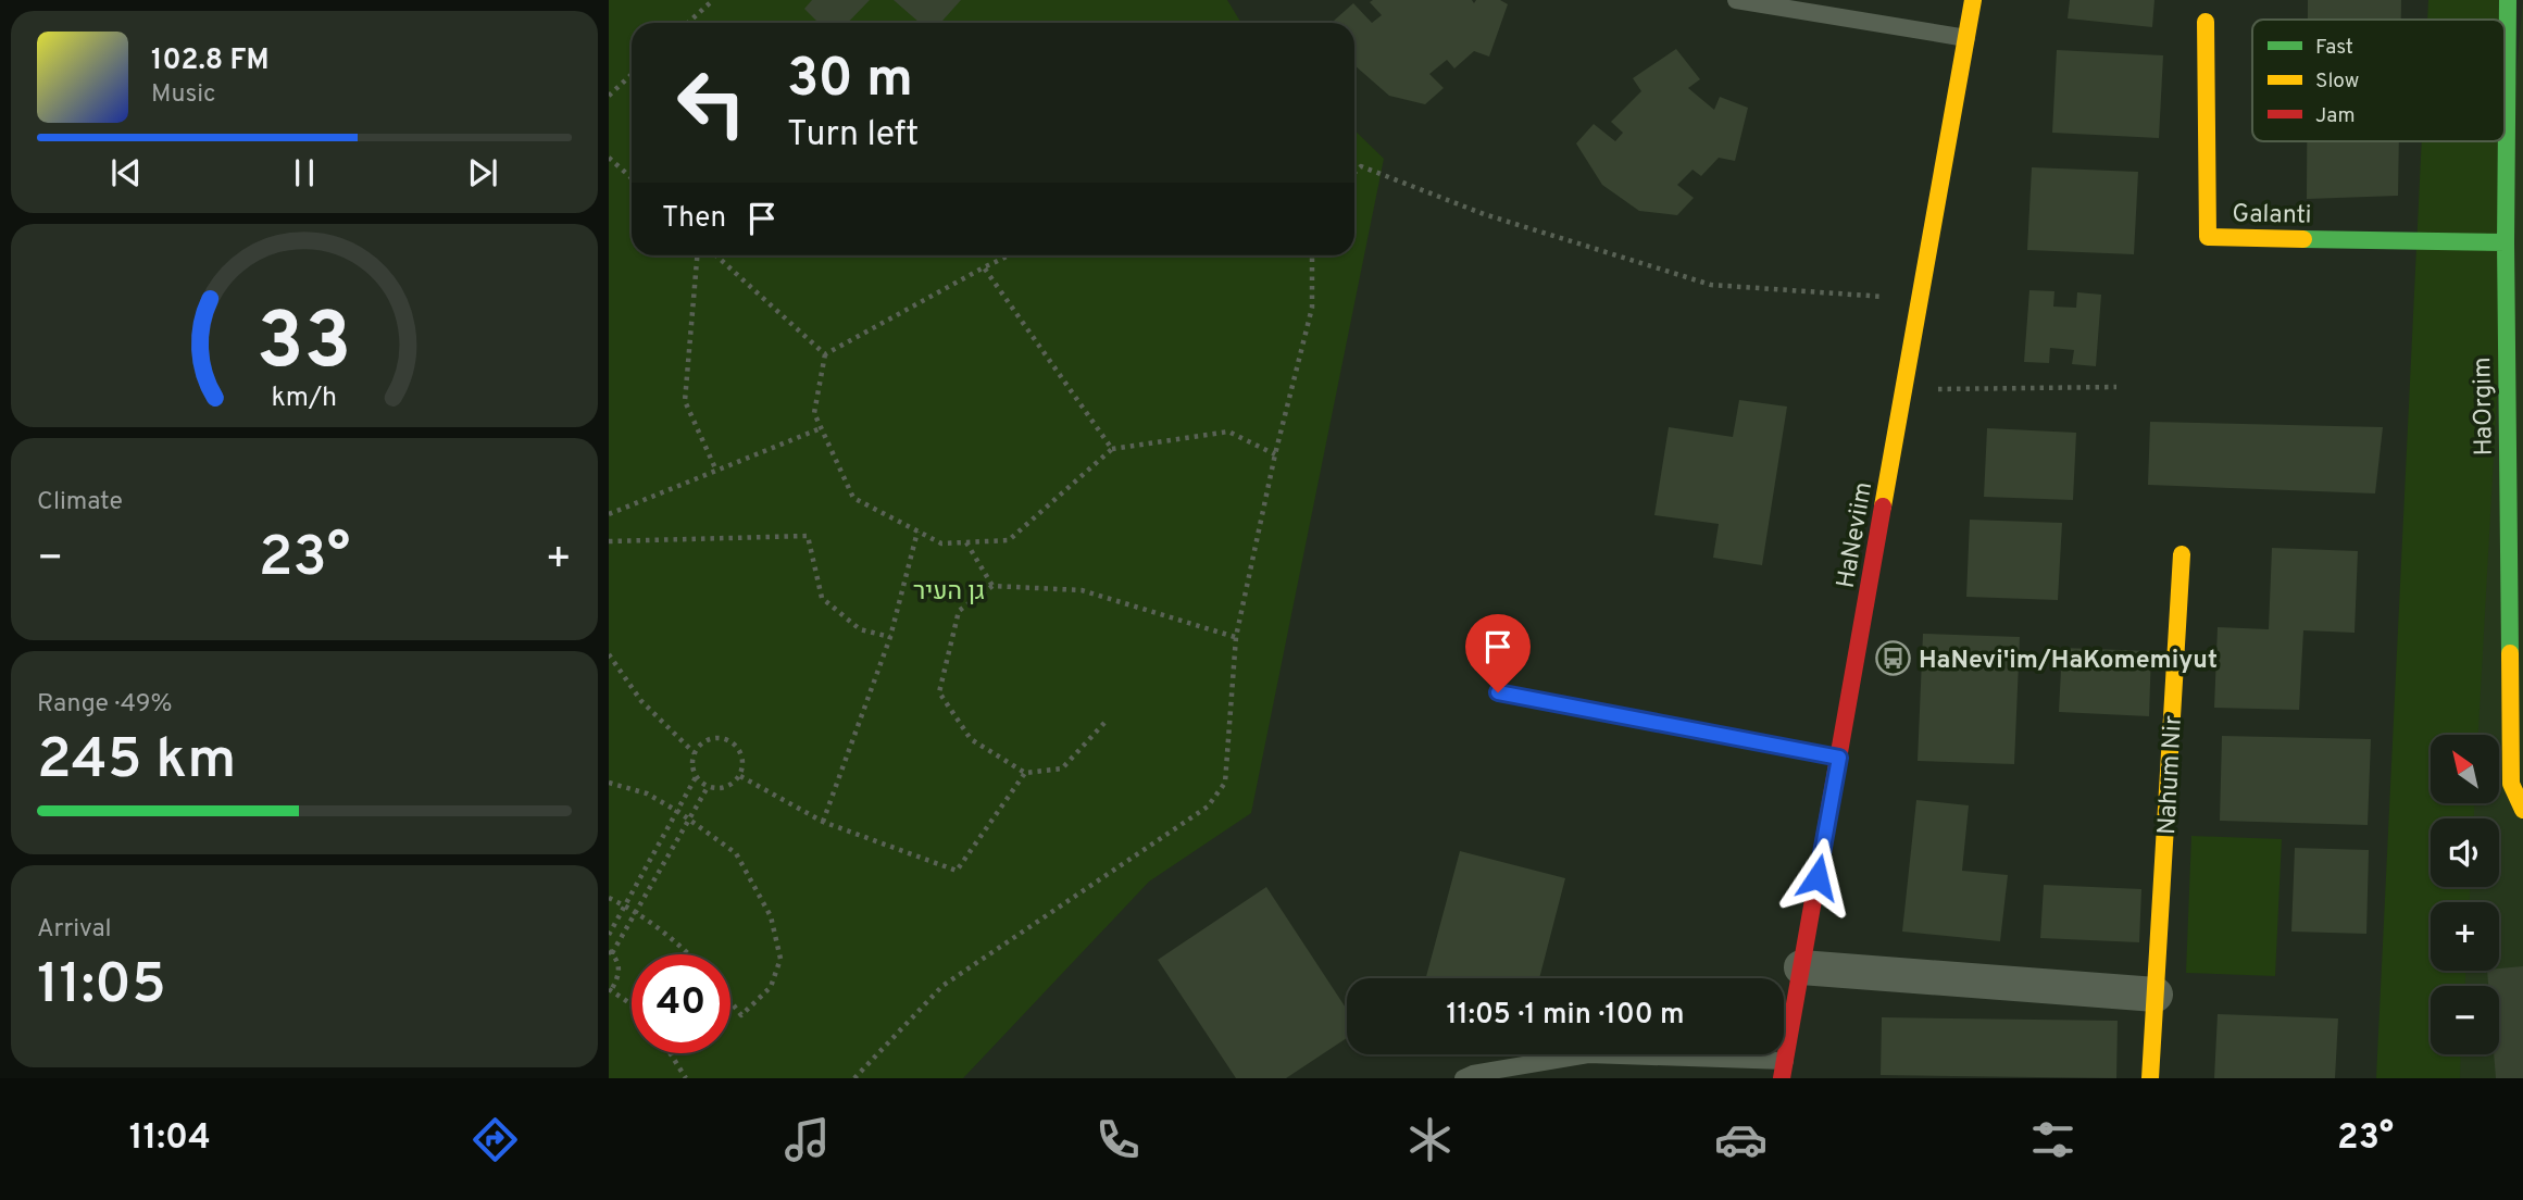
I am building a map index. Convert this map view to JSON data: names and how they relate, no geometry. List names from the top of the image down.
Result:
{
  "streets": {
    "street": [
      "Galanti",
      "HaOrgim",
      "HaNeviim",
      "Nahum Nir"
    ]
  },
  "crossings": [
    ["Galanti", "HaOrgim"]
  ],
  "parks": ["גן העיר"],
  "places": {
    "bus stop": ["HaNevi'im/HaKomemiyut"]
  },
  "legend": ["Fast", "Slow", "Jam"],
  "north": "top left",
  "page": {
    "turn": ["30 m", "Turn left"],
    "song": ["102.8 FM", "Music"],
    "then": "Then",
    "tile": [
      "Climate",
      ["Range · 49%", "245 km"],
      ["Arrival", "11:05"]
    ],
    "heat": ["−", "23°", "+"],
    "map_buttons": ["+", "−"],
    "limit": "40",
    "trip": "11:05 · 1 min · 100 m",
    "tabs": ["11:04", "23°"],
    "gauge": ["33", "km/h"]
  }
}
